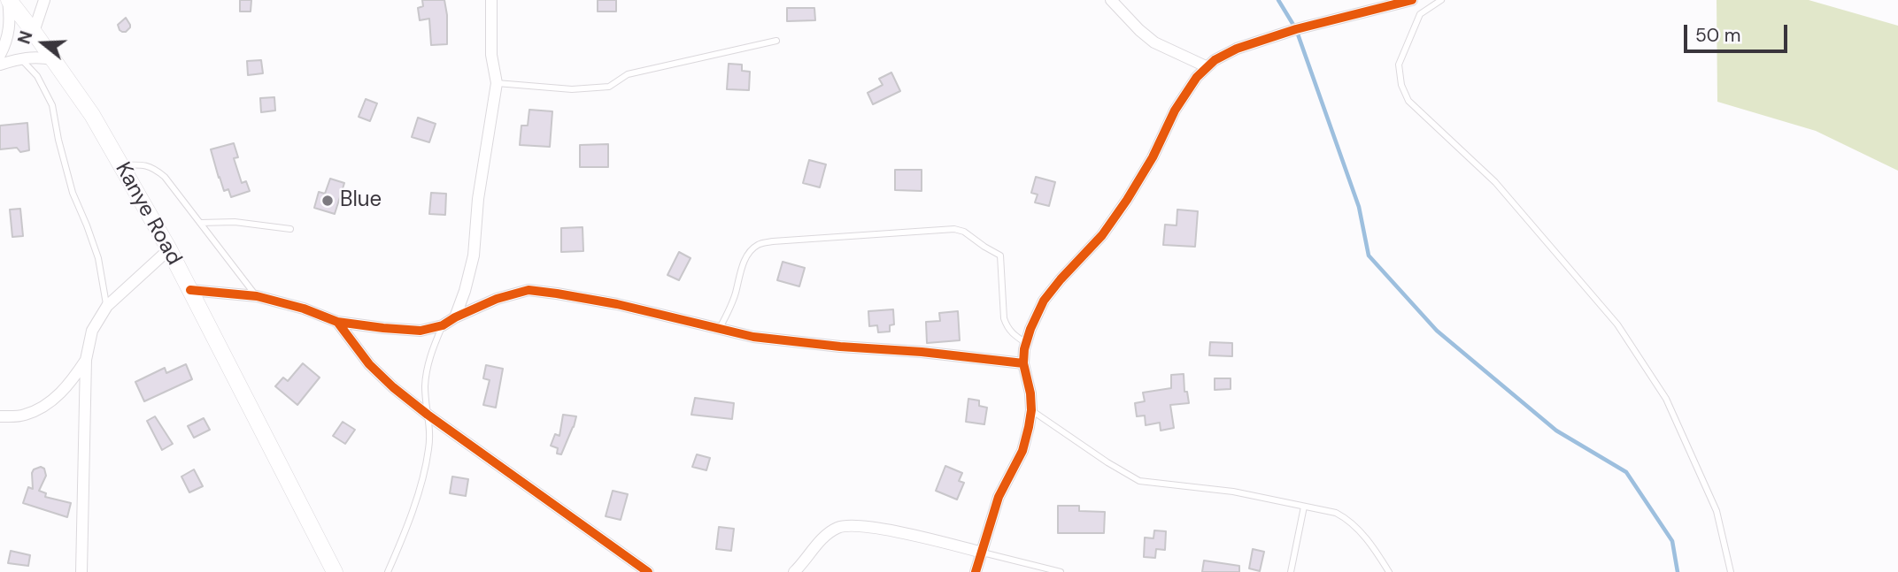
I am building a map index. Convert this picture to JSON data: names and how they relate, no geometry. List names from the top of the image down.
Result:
{
  "streets": {
    "main road": ["Kanye Road"]
  },
  "places": ["Blue"],
  "scale_bar": "50 m",
  "north": "left"
}
